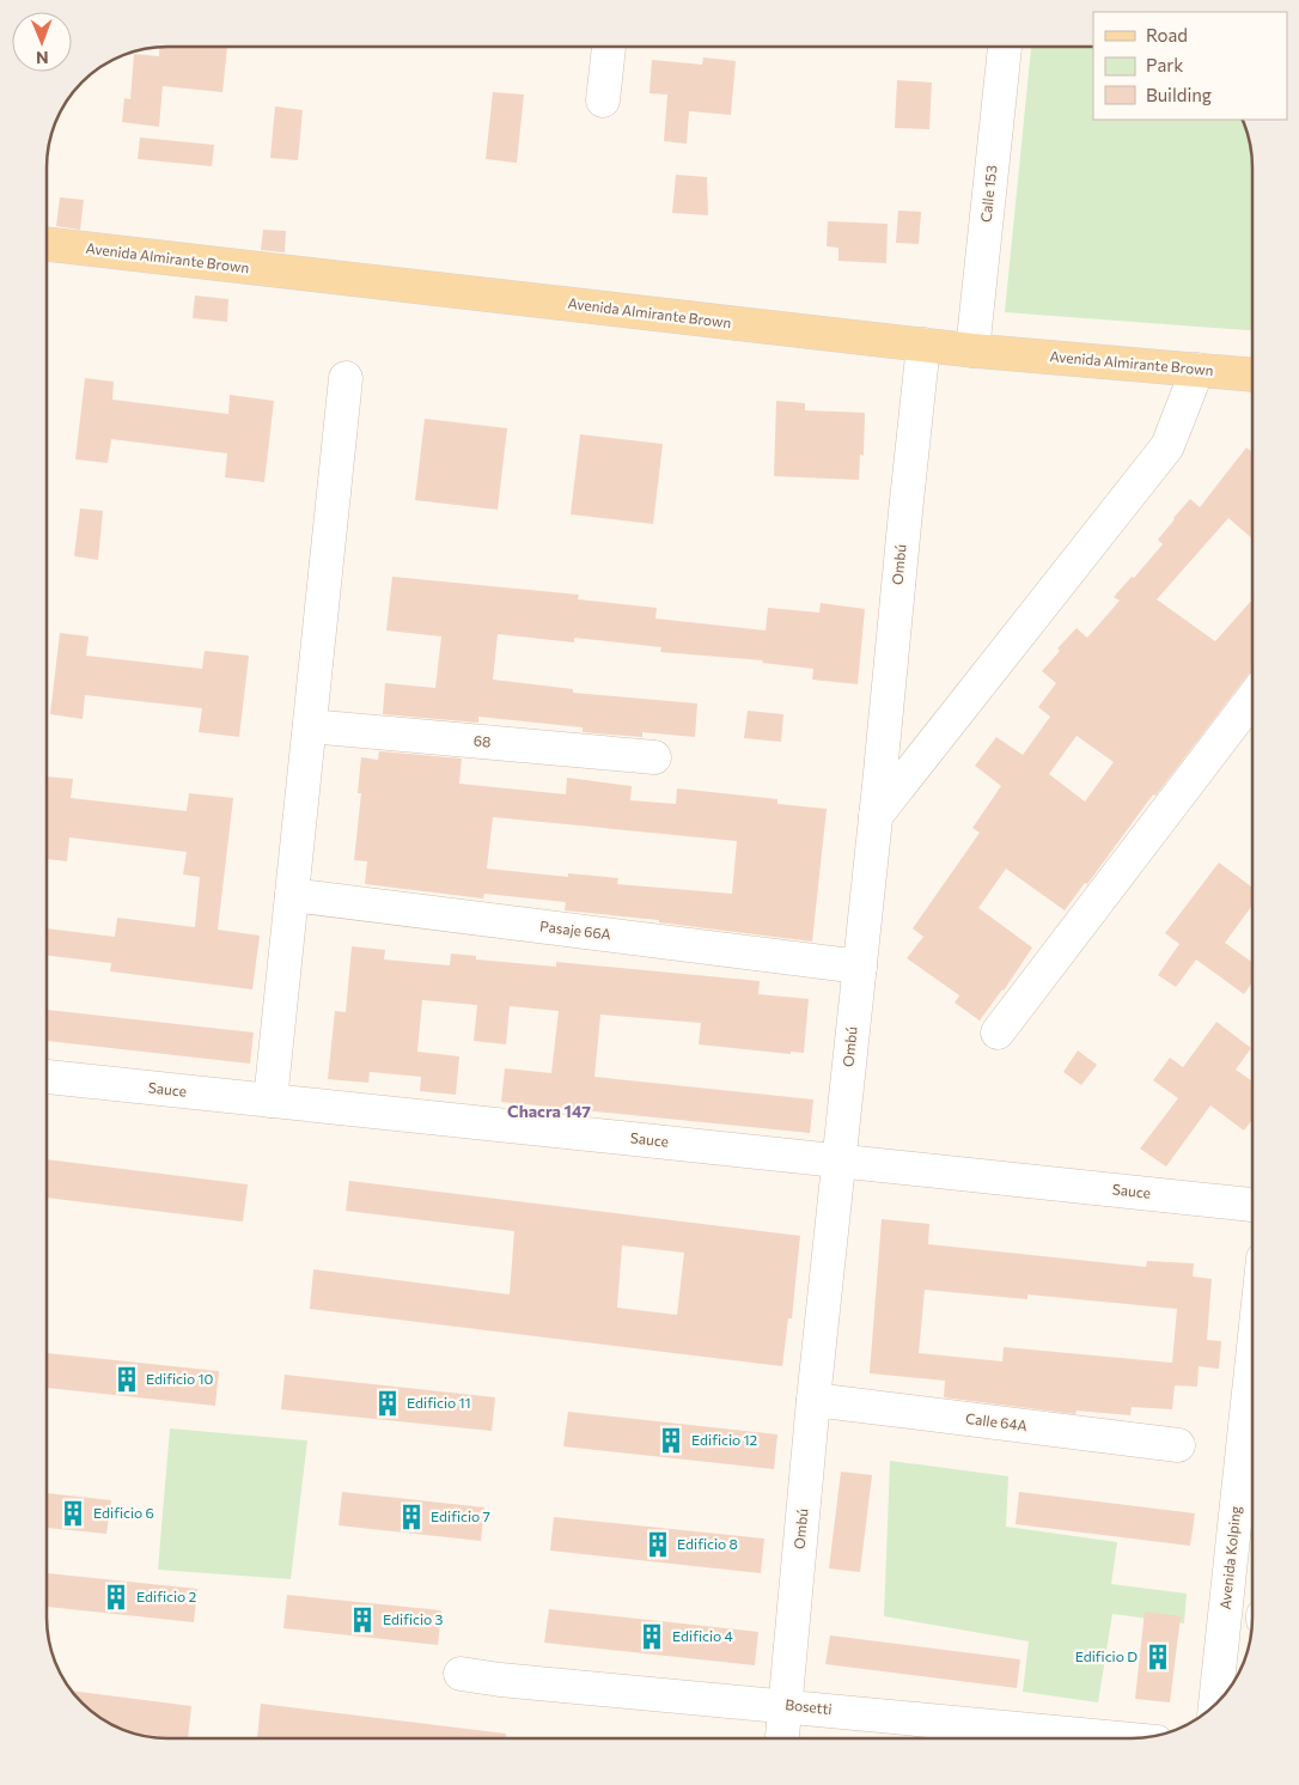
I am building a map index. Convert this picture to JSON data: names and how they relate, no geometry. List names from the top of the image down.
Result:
{
  "streets": {
    "main road": ["Avenida Almirante Brown"],
    "street": [
      "Calle 153",
      "Ombú",
      "68",
      "Pasaje 66A",
      "Sauce",
      "Calle 64A",
      "Avenida Kolping",
      "Bosetti"
    ]
  },
  "crossings": [
    ["Calle 153", "Avenida Almirante Brown"],
    ["Avenida Almirante Brown", "Ombú"],
    ["Ombú", "Pasaje 66A"],
    ["Ombú", "Sauce"],
    ["Ombú", "Calle 64A"],
    ["Ombú", "Bosetti"]
  ],
  "districts": ["Chacra 147"],
  "places": {
    "building": [
      "Edificio 10",
      "Edificio 11",
      "Edificio 12",
      "Edificio 6",
      "Edificio 7",
      "Edificio 8",
      "Edificio 2",
      "Edificio 3",
      "Edificio 4",
      "Edificio D"
    ]
  },
  "legend": ["Road", "Park", "Building"],
  "north": "bottom"
}
